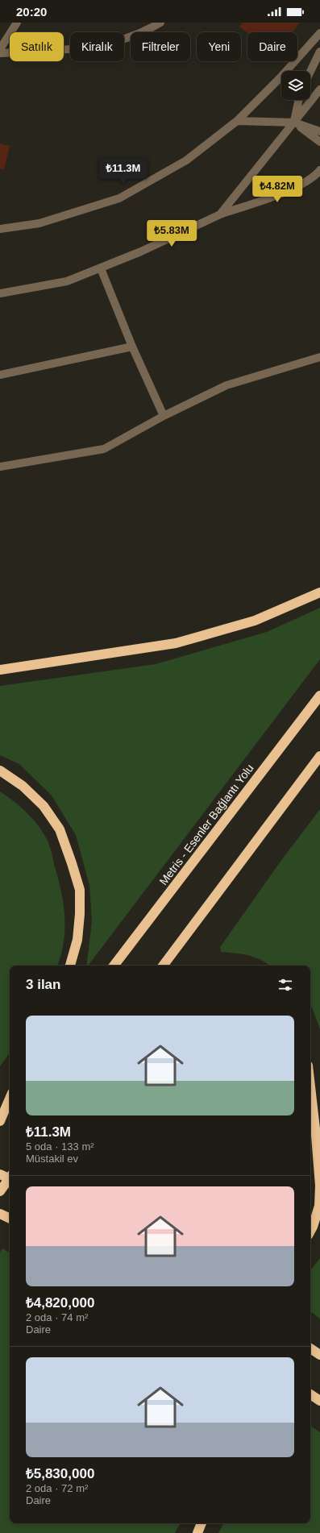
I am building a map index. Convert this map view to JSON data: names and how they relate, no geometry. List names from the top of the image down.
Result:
{
  "streets": {
    "highway": ["Metris - Esenler Bağlantı Yolu"]
  },
  "page": {
    "status": "20:20",
    "chip": [
      "Satılık",
      "Kiralık",
      "Filtreler",
      "Yeni",
      "Daire"
    ],
    "price": ["₺11.3M", "₺4.82M", "₺5.83M"],
    "heading": "3 ilan",
    "list": [
      {
        "name": "₺11.3M",
        "note": "5 oda · 133 m² · Müstakil ev"
      },
      {
        "name": "₺4,820,000",
        "note": "2 oda · 74 m² · Daire"
      },
      {
        "name": "₺5,830,000",
        "note": "2 oda · 72 m² · Daire"
      }
    ]
  }
}
